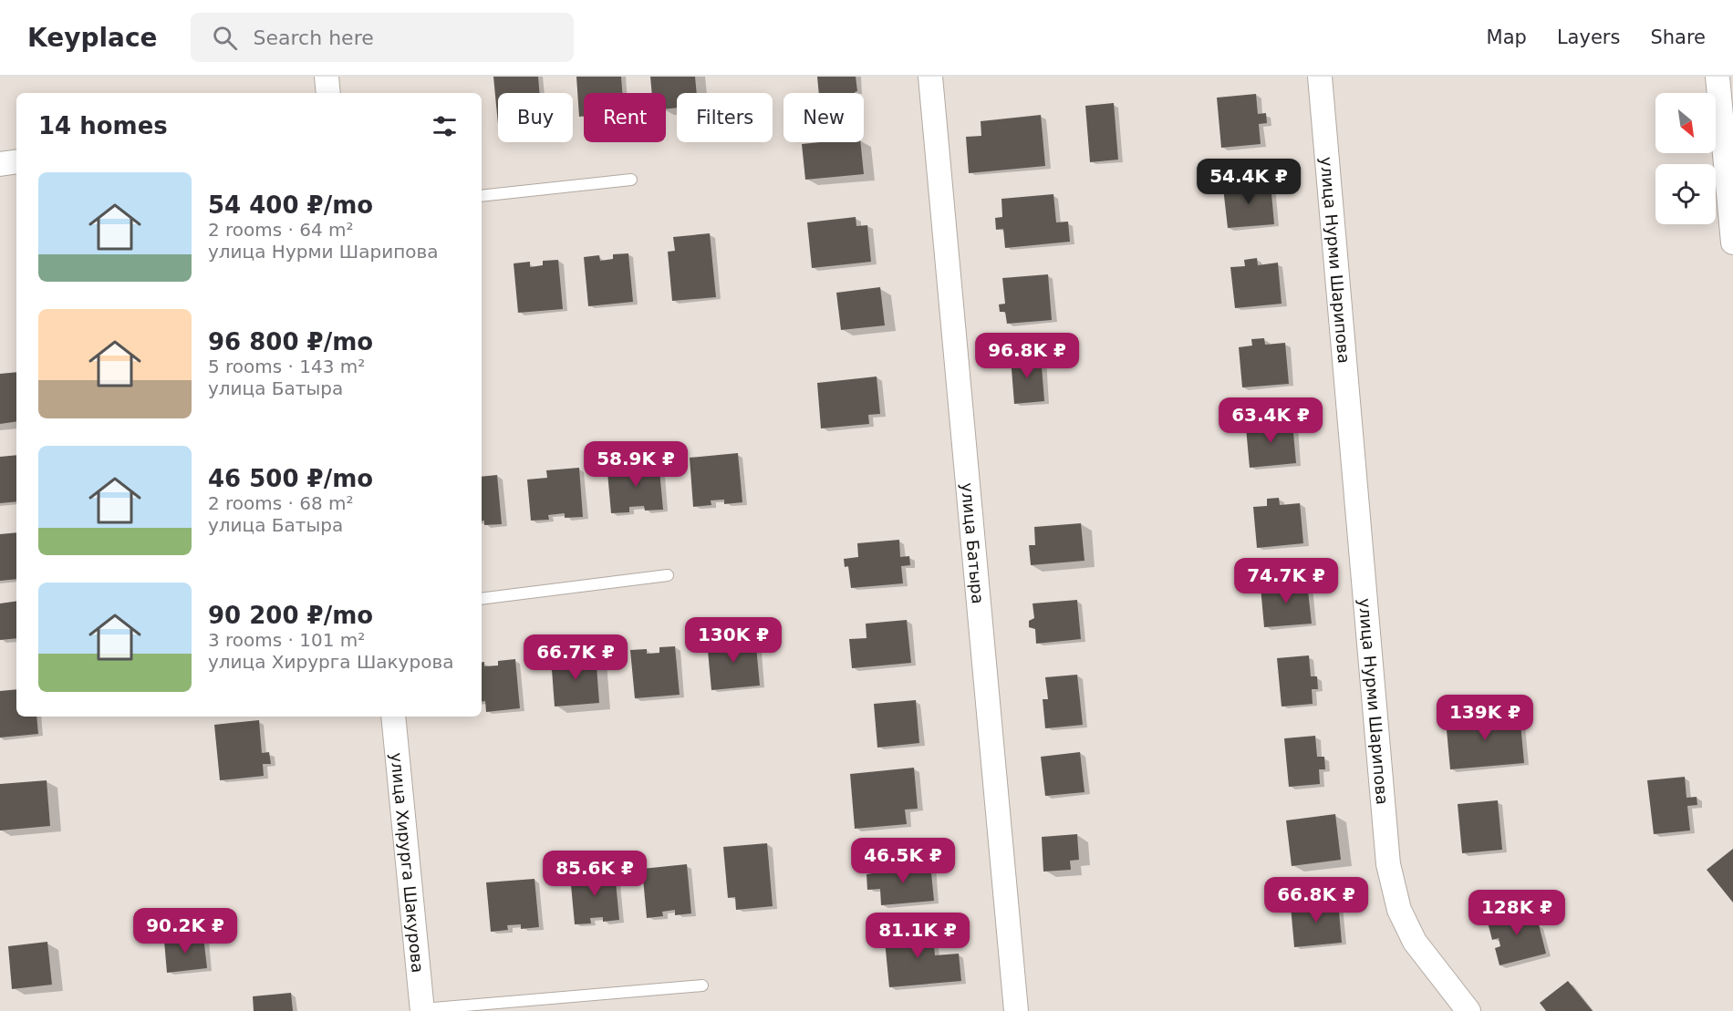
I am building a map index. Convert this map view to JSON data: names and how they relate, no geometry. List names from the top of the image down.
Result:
{
  "streets": {
    "street": ["улица Нурми Шарипова", "улица Батыра", "улица Хирурга Шакурова"]
  },
  "north": "bottom right",
  "page": {
    "header": "Keyplace",
    "search": "Search here",
    "nav": ["Map", "Layers", "Share"],
    "chip": [
      "Buy",
      "Rent",
      "Filters",
      "New"
    ],
    "heading": "14 homes",
    "price": [
      "54.4K ₽",
      "96.8K ₽",
      "63.4K ₽",
      "58.9K ₽",
      "74.7K ₽",
      "130K ₽",
      "66.7K ₽",
      "139K ₽",
      "46.5K ₽",
      "85.6K ₽",
      "66.8K ₽",
      "128K ₽",
      "90.2K ₽",
      "81.1K ₽"
    ],
    "list": [
      {
        "name": "54 400 ₽/mo",
        "note": "2 rooms · 64 m² · улица Нурми Шарипова"
      },
      {
        "name": "96 800 ₽/mo",
        "note": "5 rooms · 143 m² · улица Батыра"
      },
      {
        "name": "46 500 ₽/mo",
        "note": "2 rooms · 68 m² · улица Батыра"
      },
      {
        "name": "90 200 ₽/mo",
        "note": "3 rooms · 101 m² · улица Хирурга Шакурова"
      }
    ]
  }
}
